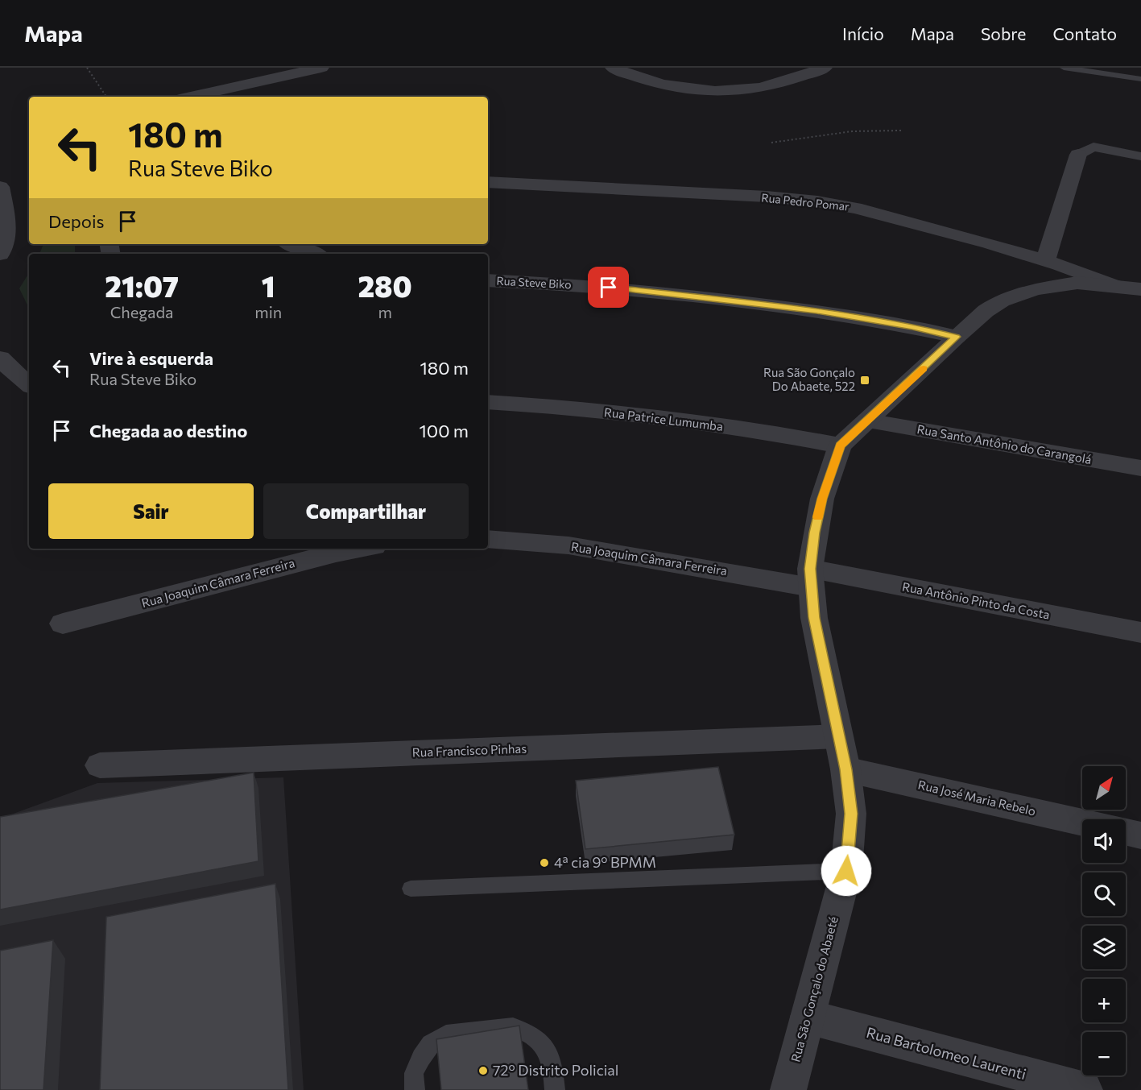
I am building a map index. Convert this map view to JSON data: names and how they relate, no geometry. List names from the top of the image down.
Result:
{
  "streets": {
    "street": [
      "Rua Pedro Pomar",
      "Rua Steve Biko",
      "Rua Patrice Lumumba",
      "Rua Santo Antônio do Carangolá",
      "Rua Joaquim Câmara Ferreira",
      "Rua Antônio Pinto da Costa",
      "Rua Francisco Pinhas",
      "Rua José Maria Rebelo",
      "Rua São Gonçalo do Abaeté",
      "Rua Bartolomeo Laurenti"
    ]
  },
  "crossings": [
    ["Rua Pedro Pomar", "Rua São Gonçalo do Abaeté"],
    ["Rua Steve Biko", "Rua São Gonçalo do Abaeté"],
    ["Rua Patrice Lumumba", "Rua São Gonçalo do Abaeté"],
    ["Rua Santo Antônio do Carangolá", "Rua São Gonçalo do Abaeté"],
    ["Rua Joaquim Câmara Ferreira", "Rua Antônio Pinto da Costa"],
    ["Rua Joaquim Câmara Ferreira", "Rua São Gonçalo do Abaeté"],
    ["Rua Antônio Pinto da Costa", "Rua São Gonçalo do Abaeté"],
    ["Rua Francisco Pinhas", "Rua São Gonçalo do Abaeté"],
    ["Rua José Maria Rebelo", "Rua São Gonçalo do Abaeté"],
    ["Rua São Gonçalo do Abaeté", "Rua Bartolomeo Laurenti"]
  ],
  "places": {
    "transit": ["Rua São Gonçalo Do Abaete, 522"],
    "other": ["4ª cia 9º BPMM", "72º Distrito Policial"]
  },
  "north": "top right",
  "page": {
    "header": "Mapa",
    "nav": [
      "Início",
      "Mapa",
      "Sobre",
      "Contato"
    ],
    "turn": ["180 m", "Rua Steve Biko"],
    "then": "Depois",
    "eta": [
      "21:07",
      "Chegada",
      "1",
      "min",
      "280",
      "m"
    ],
    "list": [
      {
        "name": "Vire à esquerda",
        "note": "Rua Steve Biko",
        "value": "180 m"
      },
      {
        "name": "Chegada ao destino",
        "value": "100 m"
      }
    ],
    "buttons": ["Sair", "Compartilhar"],
    "map_buttons": ["+", "−"]
  }
}
